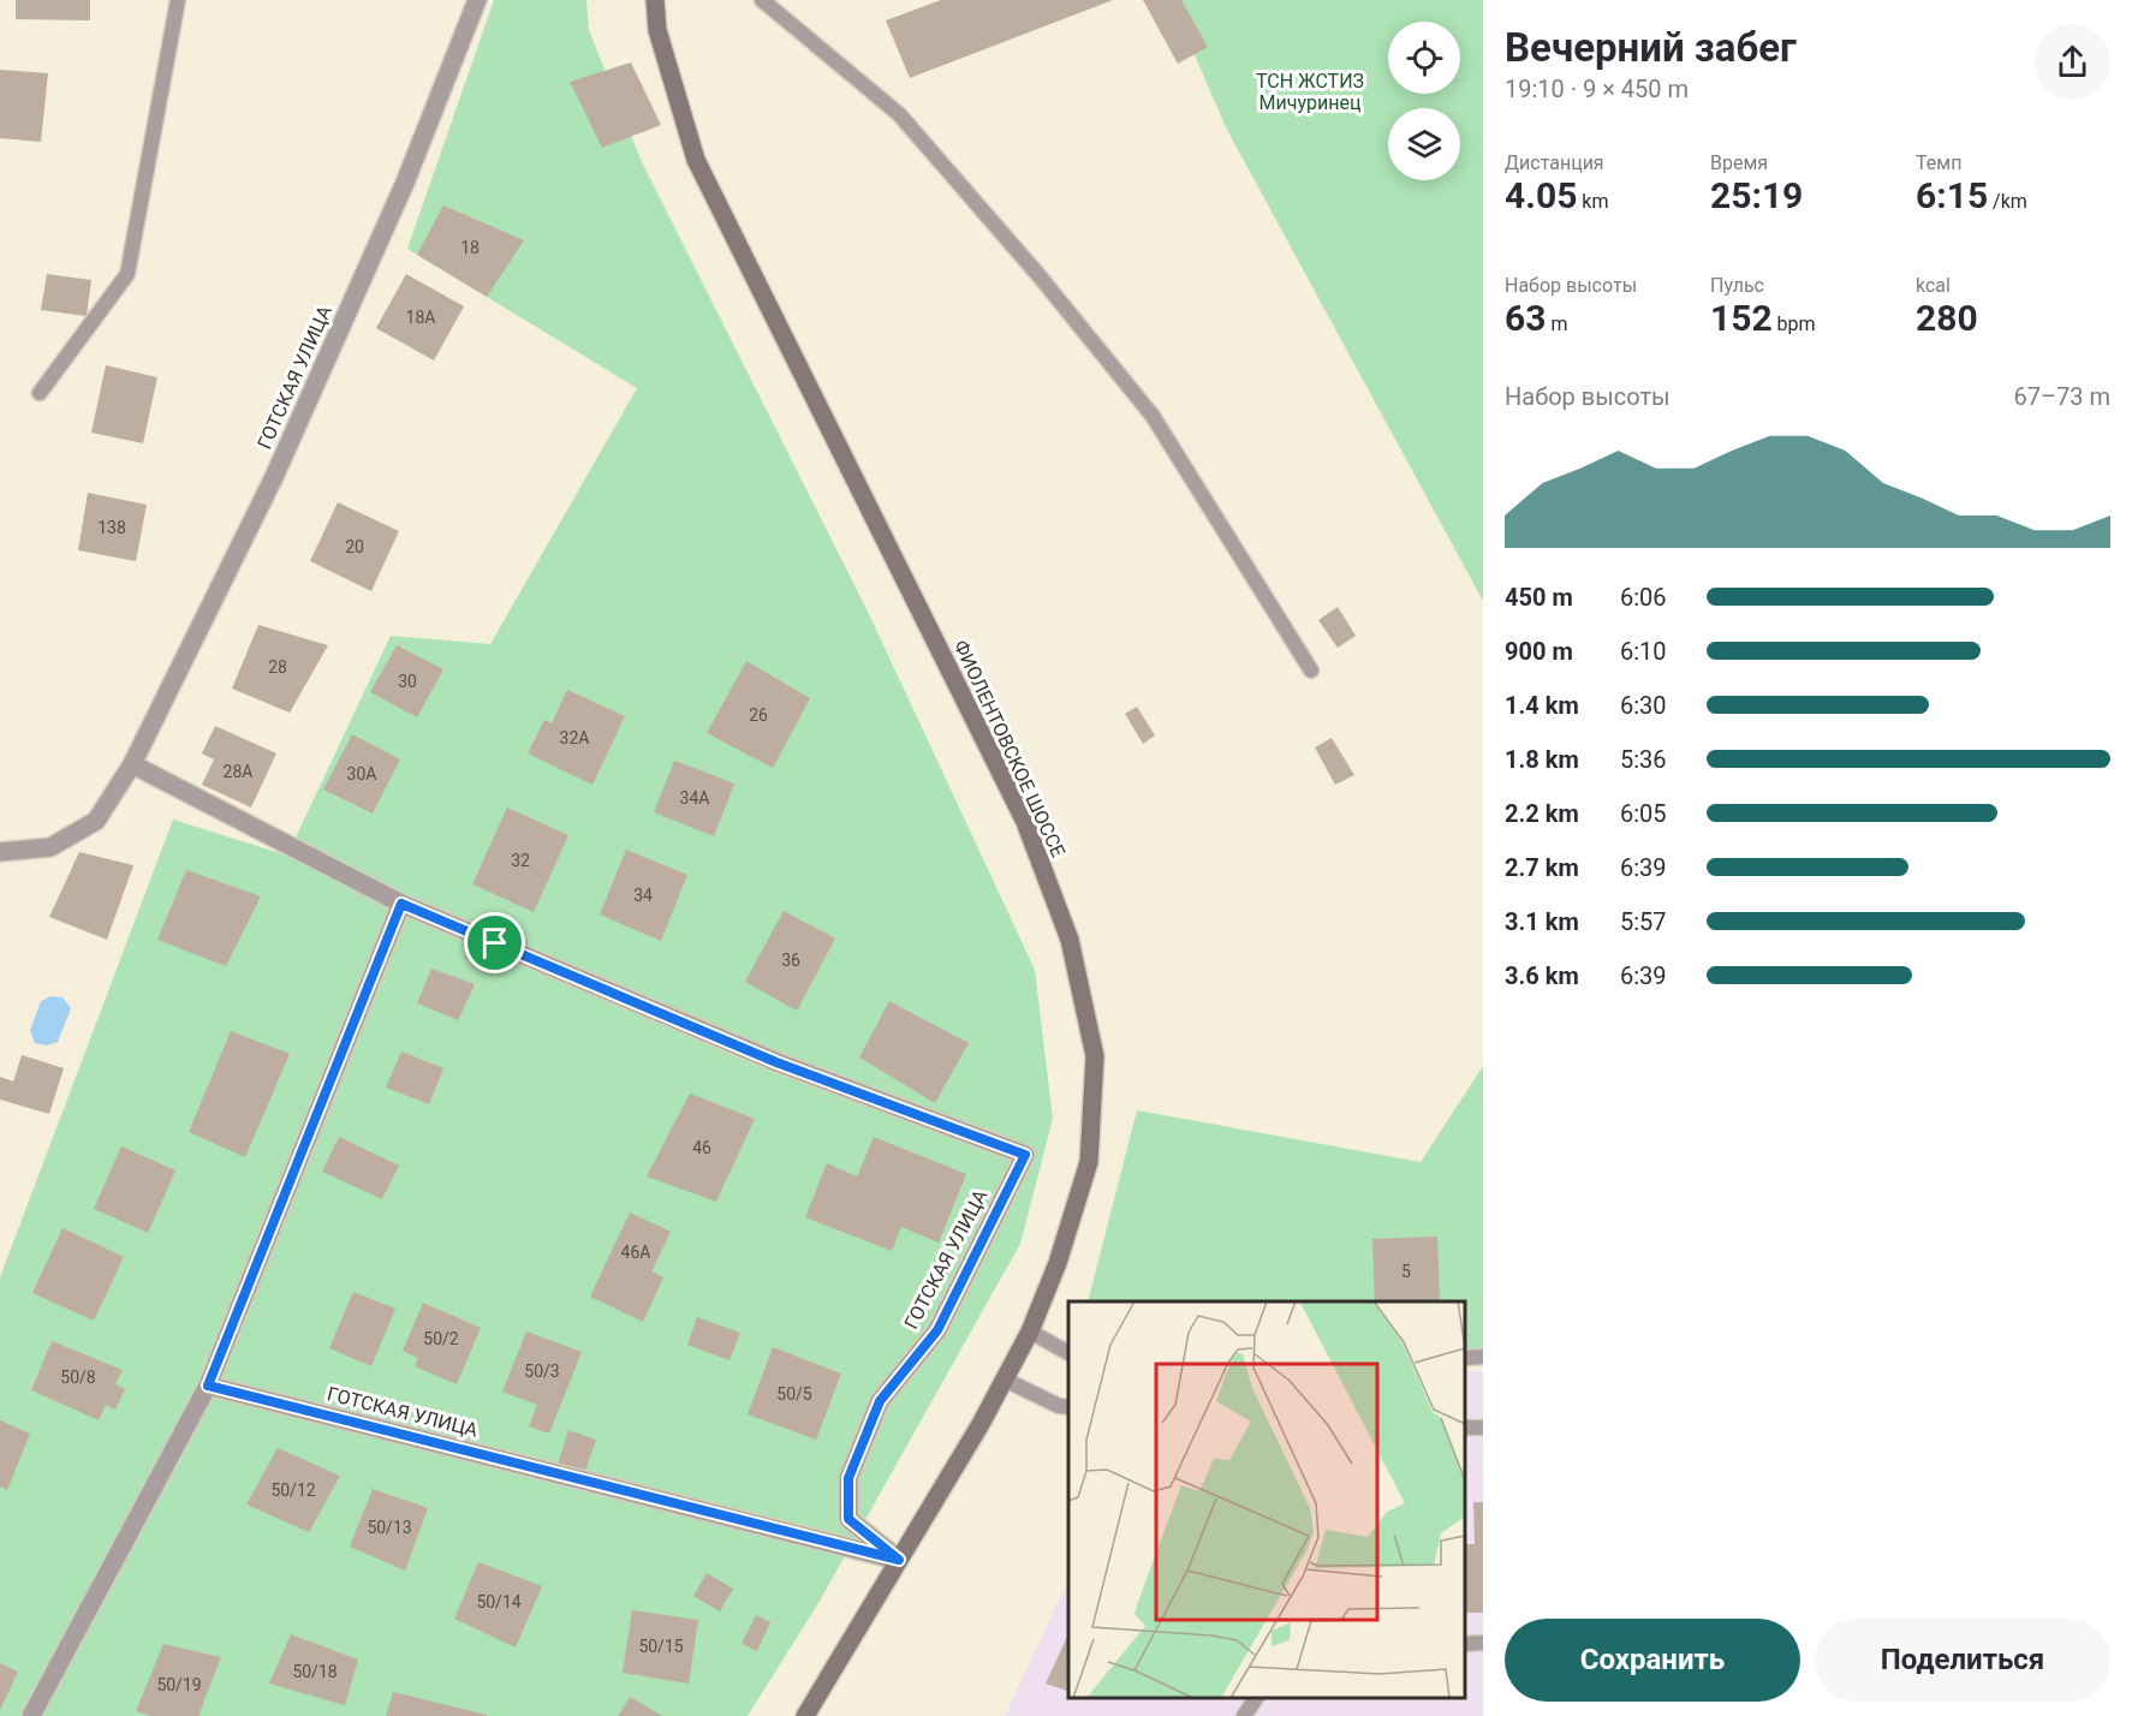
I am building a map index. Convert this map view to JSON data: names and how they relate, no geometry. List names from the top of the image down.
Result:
{
  "streets": {
    "main road": ["ФИОЛЕНТОВСКОЕ ШОССЕ"],
    "street": ["ГОТСКАЯ УЛИЦА"]
  },
  "crossings": [
    ["ГОТСКАЯ УЛИЦА", "ФИОЛЕНТОВСКОЕ ШОССЕ"]
  ],
  "parks": ["ТСН ЖСТИЗ Мичуринец"],
  "house_numbers": [
    "18",
    "18А",
    "138",
    "20",
    "28",
    "30",
    "26",
    "32А",
    "28А",
    "30А",
    "34А",
    "32",
    "34",
    "36",
    "46",
    "46А",
    "5",
    "50/2",
    "50/3",
    "50/8",
    "50/5",
    "50/12",
    "50/13",
    "50/14",
    "50/15",
    "50/18",
    "50/19"
  ],
  "page": {
    "heading": ["Вечерний забег", "19:10 · 9 × 450 m"],
    "stats": [
      ["Дистанция", "4.05 km"],
      ["Время", "25:19"],
      ["Темп", "6:15 /km"],
      ["Набор высоты", "63 m"],
      ["Пульс", "152 bpm"],
      ["kcal", "280"]
    ],
    "chart": ["Набор высоты", "67–73 m"],
    "list": [
      {
        "name": "450 m",
        "note": "6:06"
      },
      {
        "name": "900 m",
        "note": "6:10"
      },
      {
        "name": "1.4 km",
        "note": "6:30"
      },
      {
        "name": "1.8 km",
        "note": "5:36"
      },
      {
        "name": "2.2 km",
        "note": "6:05"
      },
      {
        "name": "2.7 km",
        "note": "6:39"
      },
      {
        "name": "3.1 km",
        "note": "5:57"
      },
      {
        "name": "3.6 km",
        "note": "6:39"
      }
    ],
    "buttons": ["Сохранить", "Поделиться"]
  }
}
